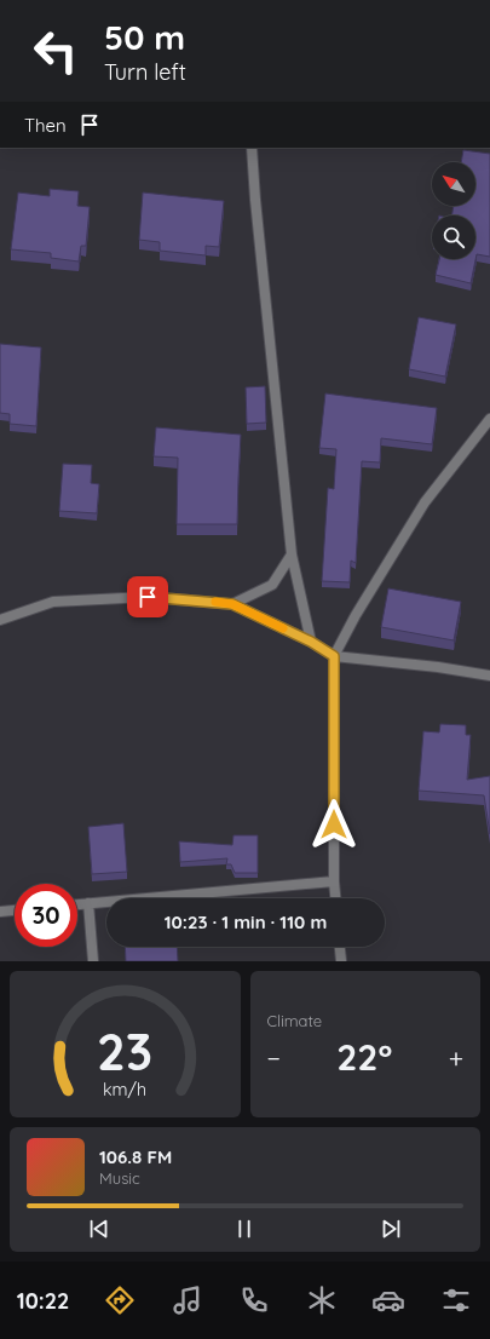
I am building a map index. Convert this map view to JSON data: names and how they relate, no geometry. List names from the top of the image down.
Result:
{
  "north": "top left",
  "page": {
    "turn": ["50 m", "Turn left"],
    "then": "Then",
    "limit": "30",
    "trip": "10:23 · 1 min · 110 m",
    "tile": "Climate",
    "heat": ["−", "22°", "+"],
    "song": ["106.8 FM", "Music"],
    "tabs": "10:22",
    "gauge": ["23", "km/h"]
  }
}
